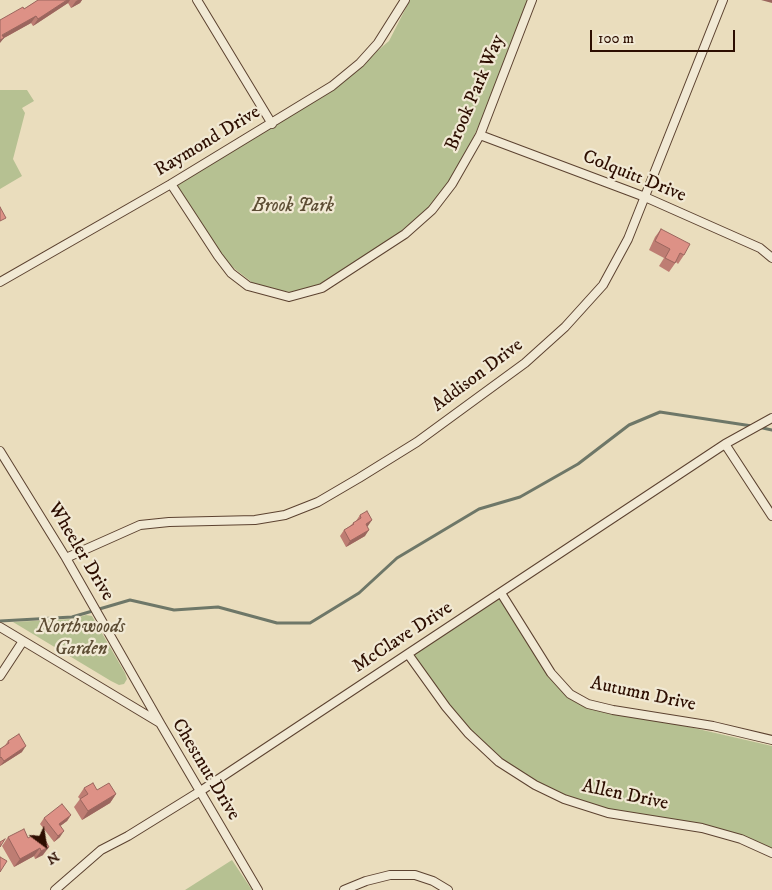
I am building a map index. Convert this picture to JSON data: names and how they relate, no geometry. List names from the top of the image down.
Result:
{
  "streets": {
    "street": [
      "Brook Park Way",
      "Raymond Drive",
      "Colquitt Drive",
      "Addison Drive",
      "Wheeler Drive",
      "McClave Drive",
      "Autumn Drive",
      "Chestnut Drive",
      "Allen Drive"
    ]
  },
  "crossings": [
    ["Brook Park Way", "Raymond Drive"],
    ["Brook Park Way", "Colquitt Drive"],
    ["Colquitt Drive", "Addison Drive"],
    ["Addison Drive", "Wheeler Drive"],
    ["Wheeler Drive", "Chestnut Drive"],
    ["McClave Drive", "Autumn Drive"],
    ["McClave Drive", "Chestnut Drive"],
    ["McClave Drive", "Allen Drive"]
  ],
  "parks": ["Brook Park", "Northwoods Garden"],
  "scale_bar": "100 m",
  "north": "bottom right"
}
